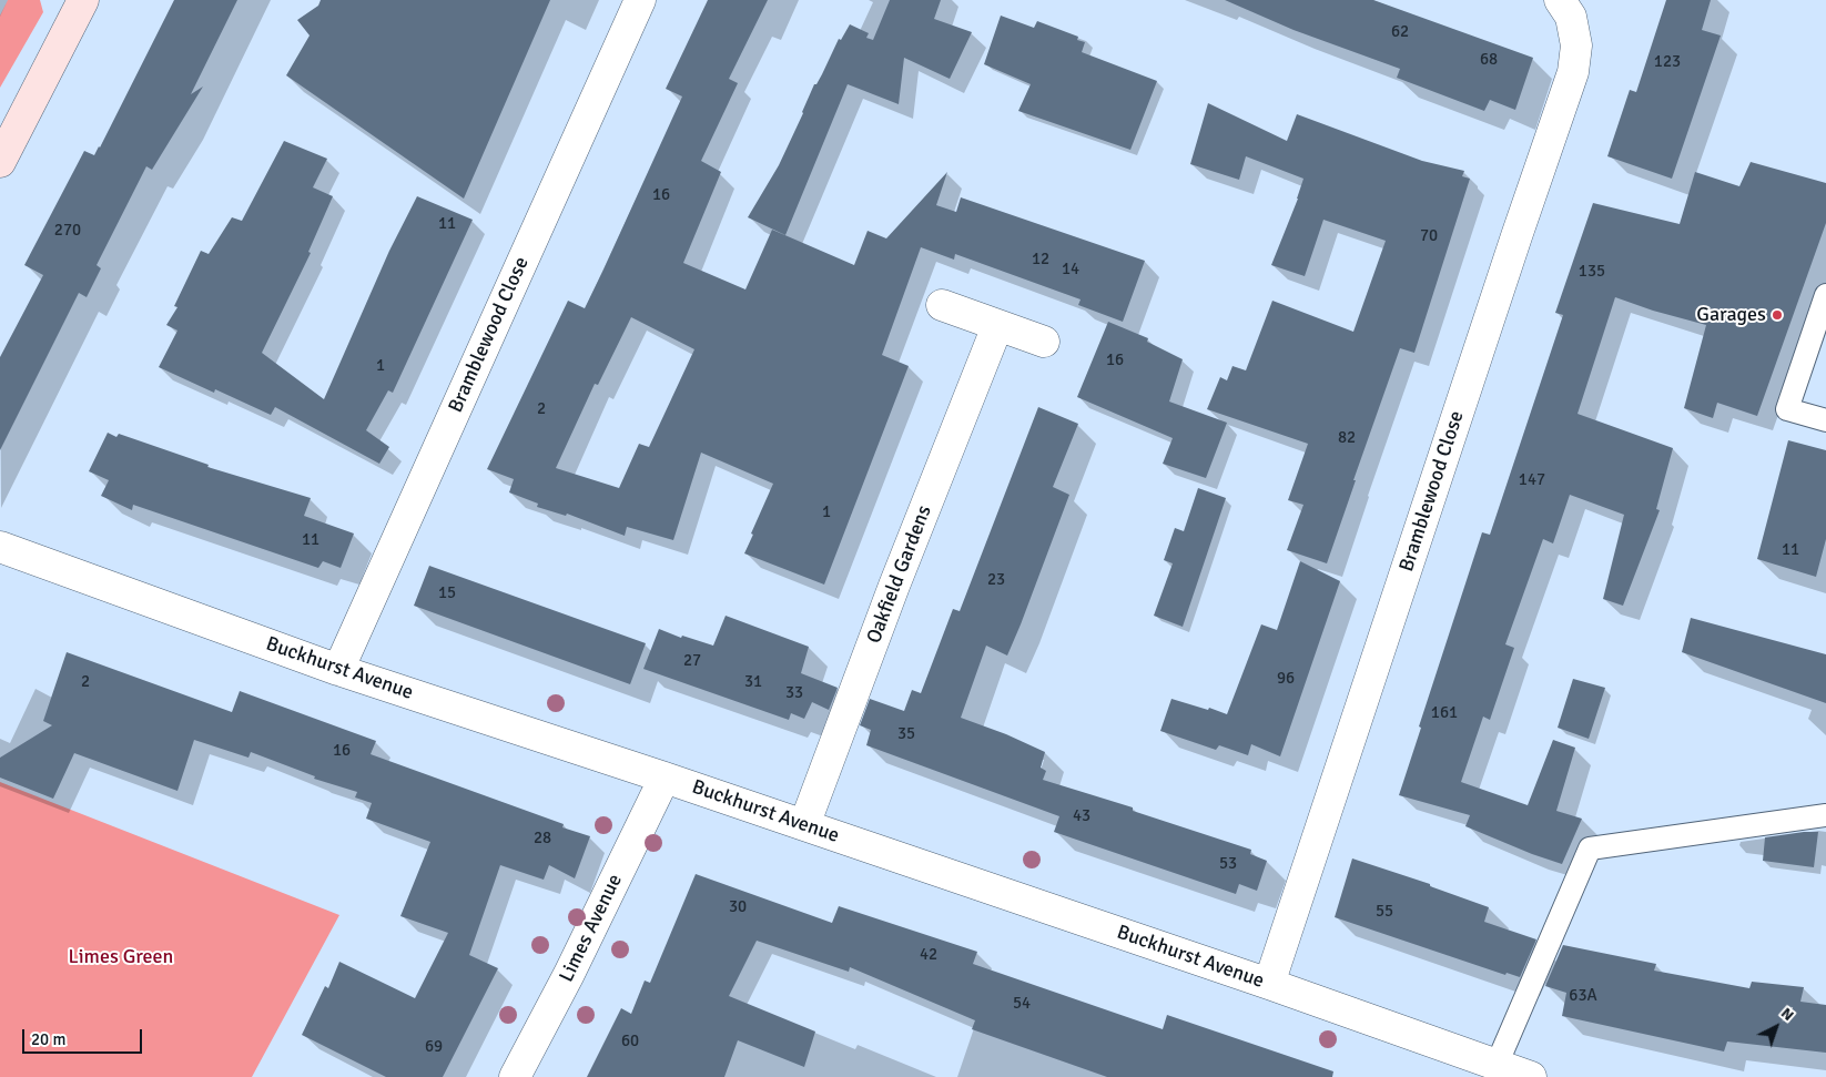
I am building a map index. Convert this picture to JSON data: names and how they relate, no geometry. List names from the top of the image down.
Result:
{
  "streets": {
    "street": [
      "Bramblewood Close",
      "Oakfield Gardens",
      "Buckhurst Avenue",
      "Limes Avenue"
    ]
  },
  "crossings": [
    ["Bramblewood Close", "Buckhurst Avenue"],
    ["Oakfield Gardens", "Buckhurst Avenue"],
    ["Buckhurst Avenue", "Limes Avenue"]
  ],
  "parks": ["Limes Green"],
  "places": ["Garages"],
  "house_numbers": [
    "62",
    "68",
    "123",
    "16",
    "11",
    "270",
    "70",
    "12",
    "14",
    "135",
    "16",
    "1",
    "2",
    "82",
    "147",
    "1",
    "11",
    "11",
    "23",
    "15",
    "27",
    "96",
    "2",
    "31",
    "33",
    "161",
    "35",
    "16",
    "43",
    "28",
    "53",
    "30",
    "55",
    "42",
    "63A",
    "54",
    "60",
    "69"
  ],
  "scale_bar": "20 m",
  "north": "top right"
}
